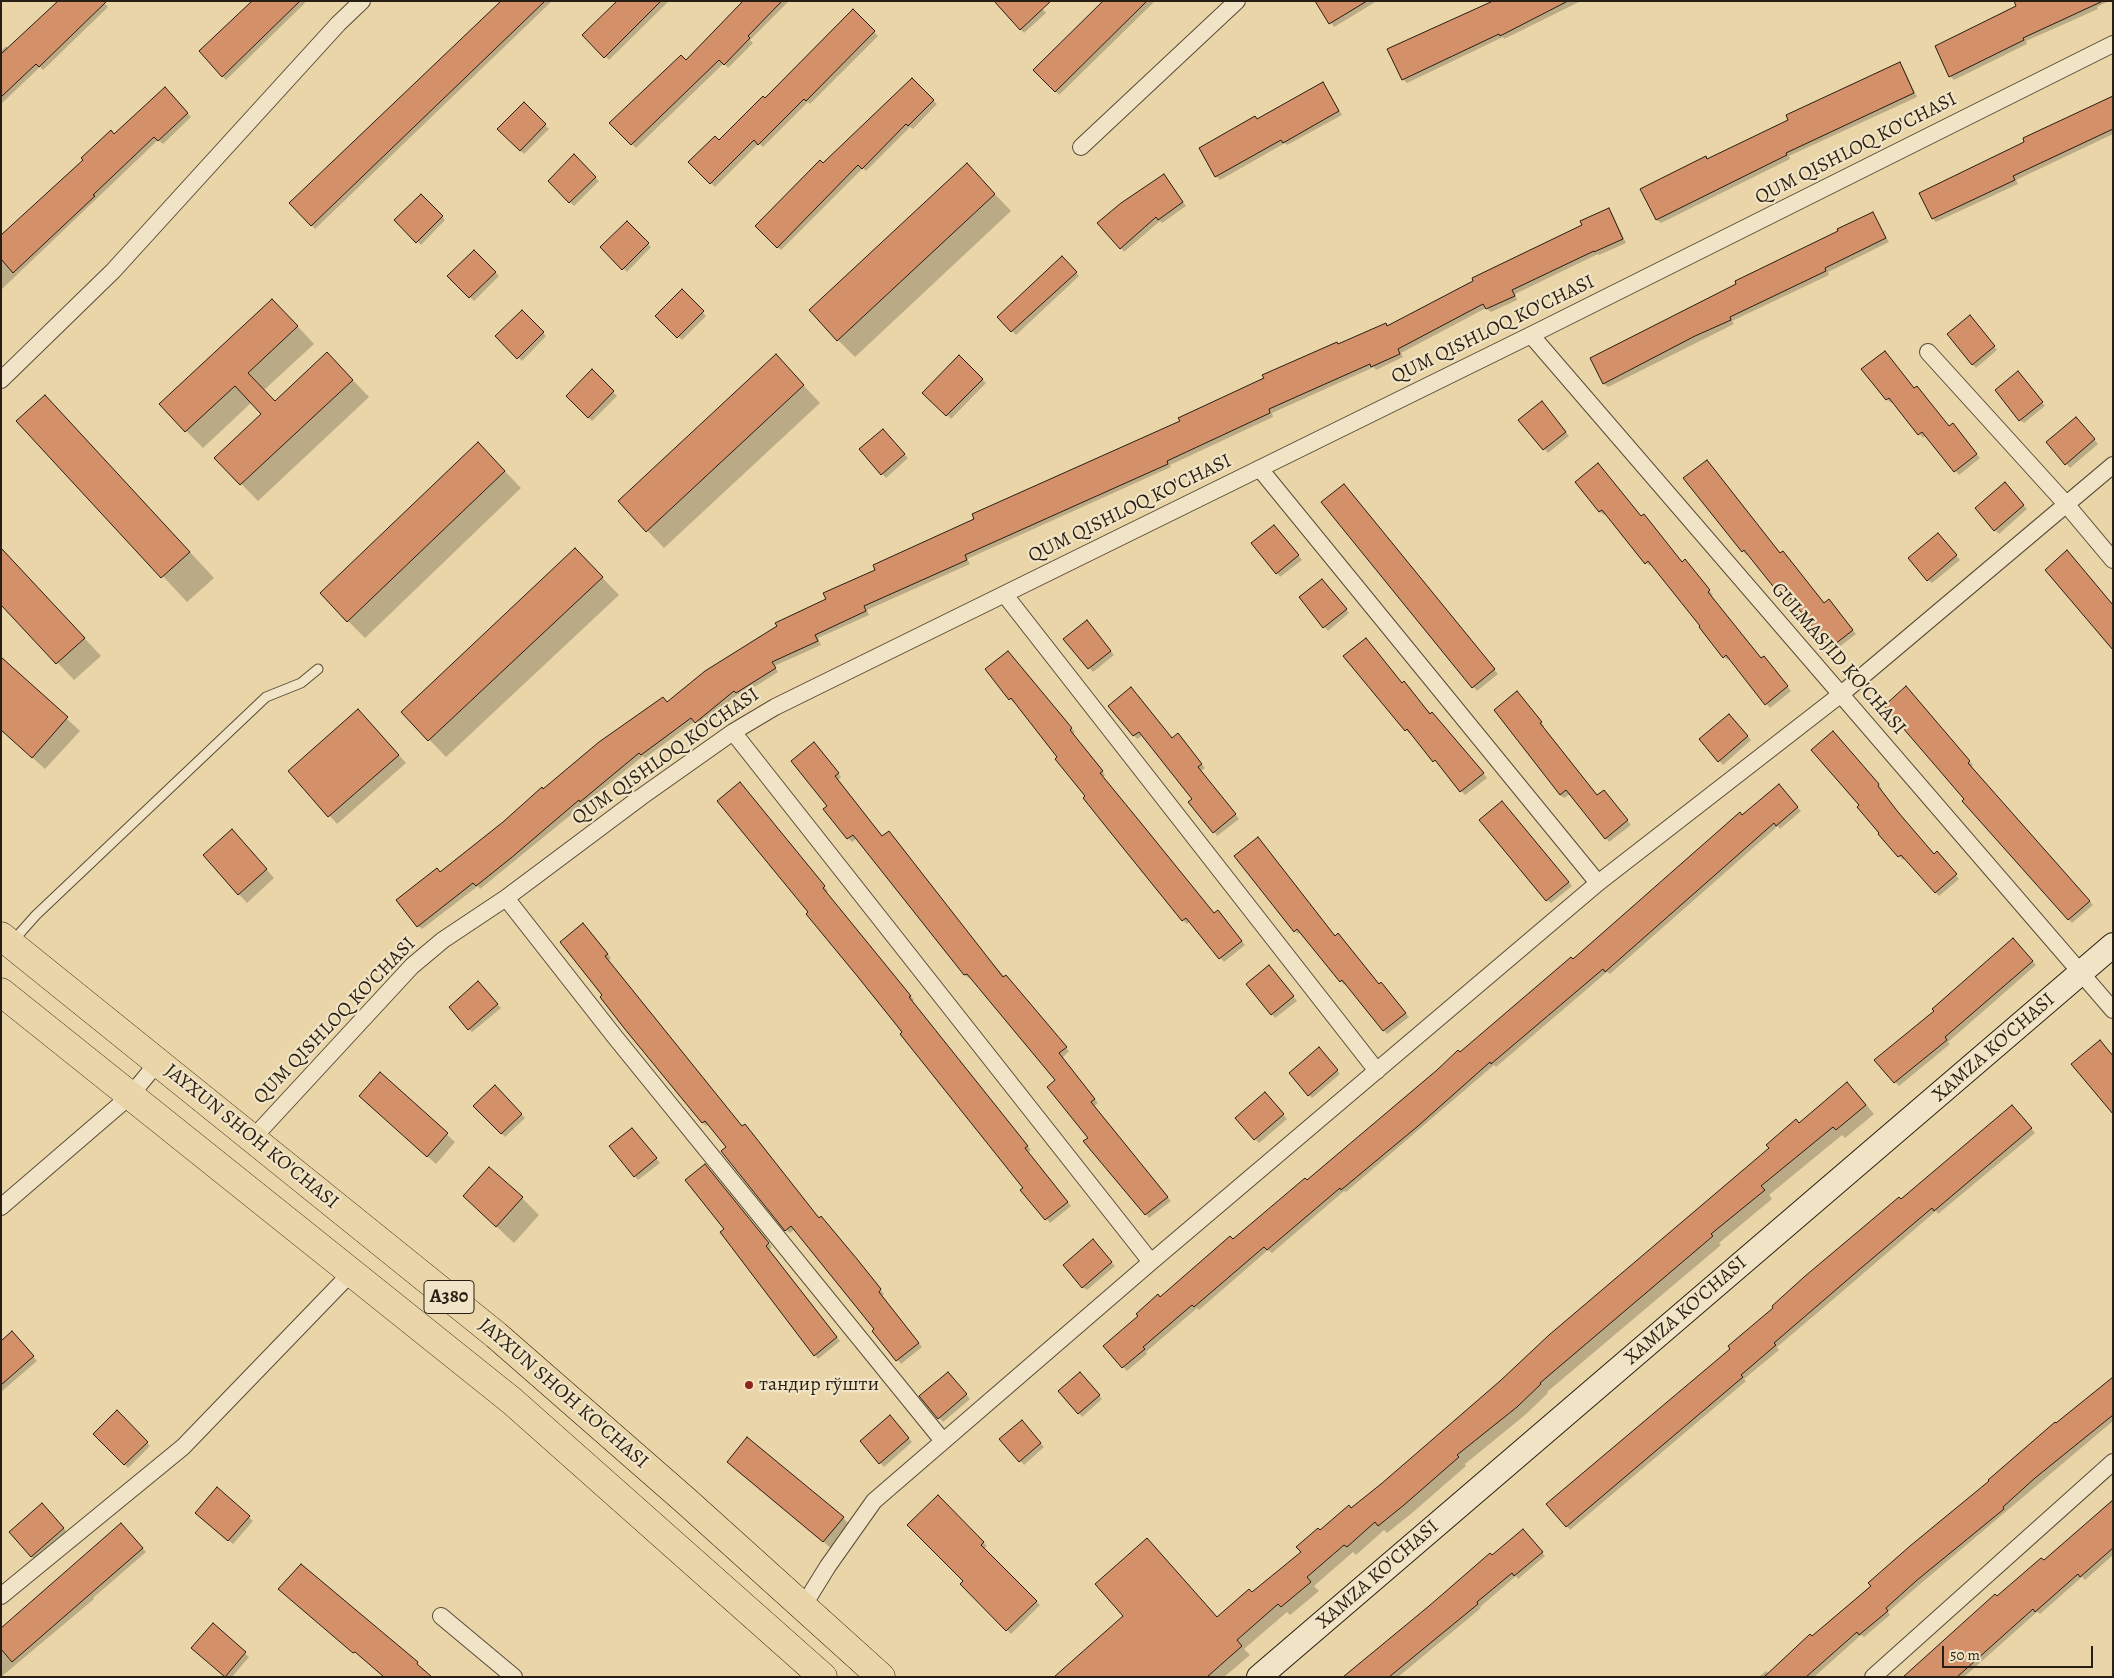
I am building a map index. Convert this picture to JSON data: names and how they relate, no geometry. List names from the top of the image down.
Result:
{
  "streets": {
    "highway": ["JAYXUN SHOH KO'CHASI", "A380"],
    "street": ["QUM QISHLOQ KO'CHASI", "GULMASJID KO'CHASI", "XAMZA KO'CHASI"]
  },
  "crossings": [
    ["QUM QISHLOQ KO'CHASI", "GULMASJID KO'CHASI"],
    ["QUM QISHLOQ KO'CHASI", "JAYXUN SHOH KO'CHASI"],
    ["GULMASJID KO'CHASI", "XAMZA KO'CHASI"]
  ],
  "places": ["тандир гўшти"],
  "scale_bar": "50 m"
}
